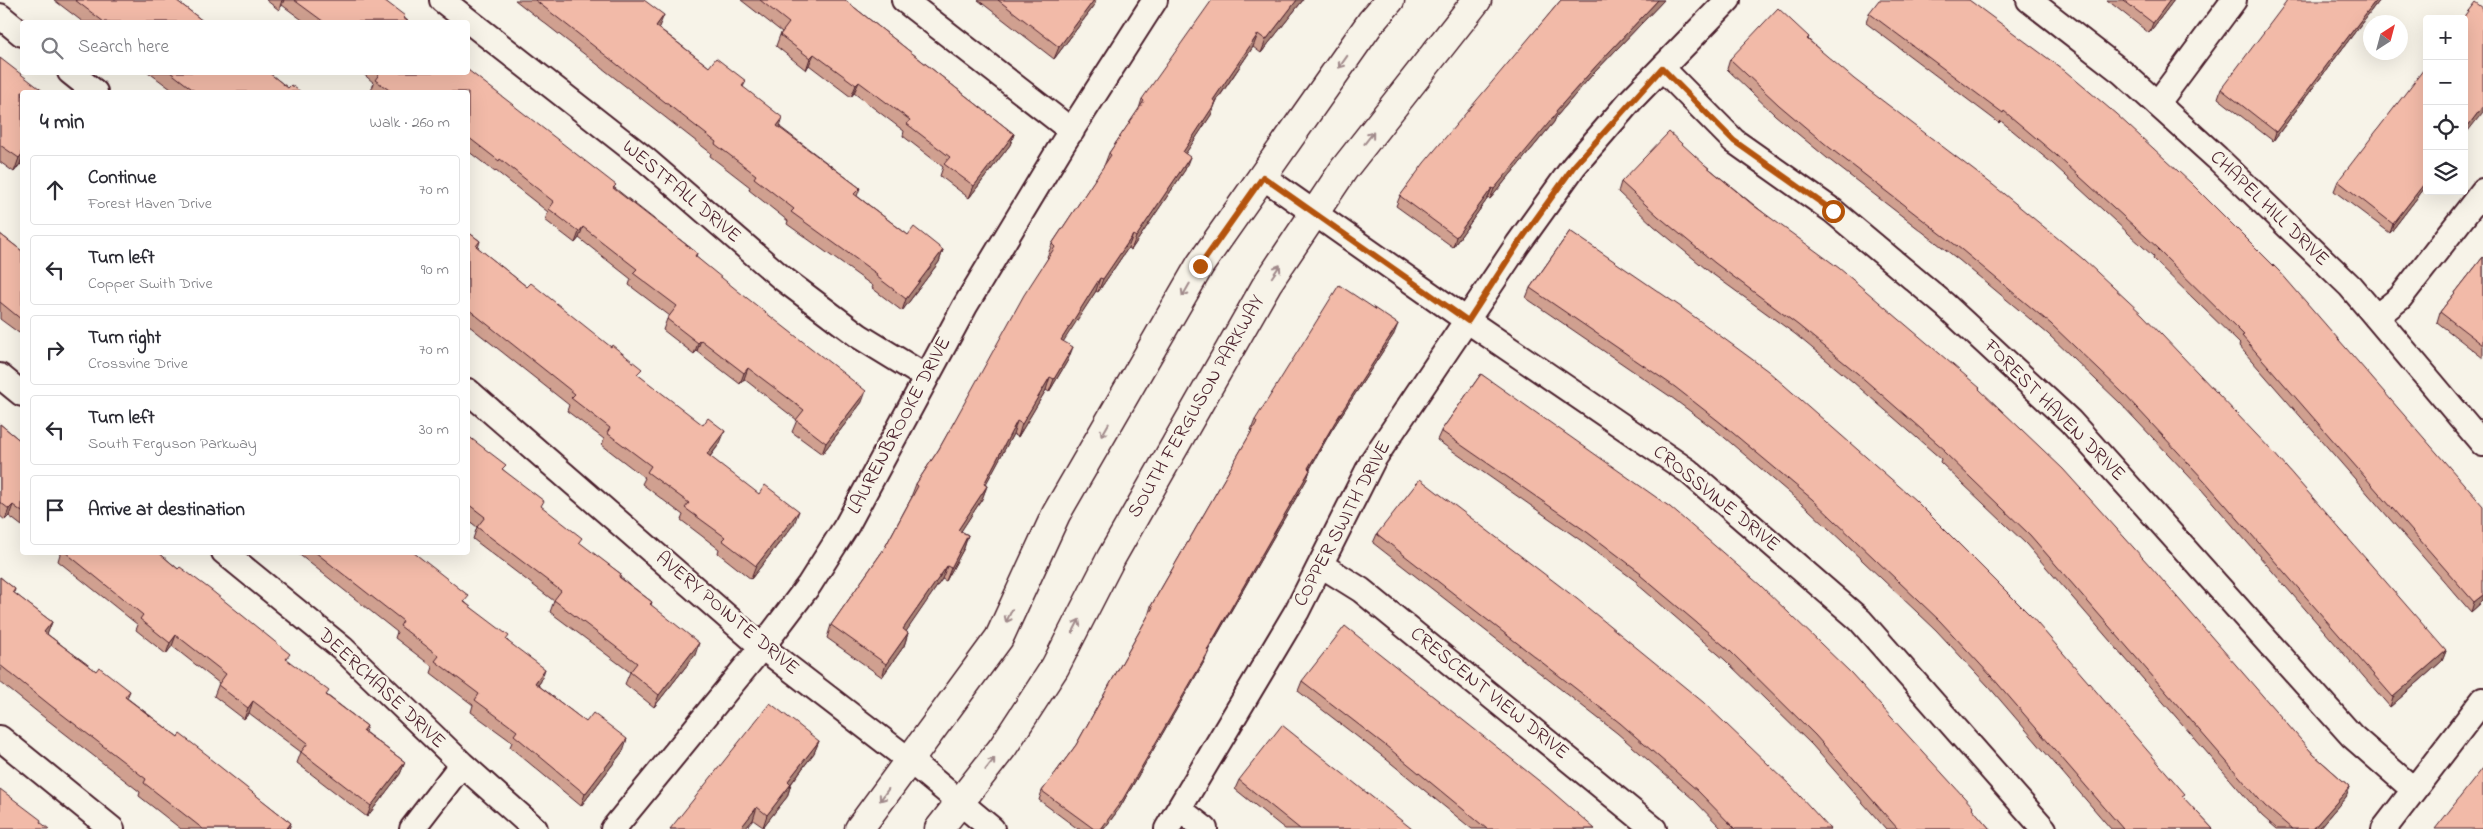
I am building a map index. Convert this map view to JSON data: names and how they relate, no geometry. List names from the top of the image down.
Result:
{
  "streets": {
    "street": [
      "WESTFALL DRIVE",
      "CHAPEL HILL DRIVE",
      "SOUTH FERGUSON PARKWAY",
      "FOREST HAVEN DRIVE",
      "LAURENBROOKE DRIVE",
      "CROSSVINE DRIVE",
      "COPPER SWITH DRIVE",
      "AVERY POINTE DRIVE",
      "DEERCHASE DRIVE",
      "CRESCENT VIEW DRIVE"
    ]
  },
  "crossings": [
    ["WESTFALL DRIVE", "LAURENBROOKE DRIVE"],
    ["SOUTH FERGUSON PARKWAY", "CROSSVINE DRIVE"],
    ["SOUTH FERGUSON PARKWAY", "AVERY POINTE DRIVE"],
    ["FOREST HAVEN DRIVE", "COPPER SWITH DRIVE"],
    ["LAURENBROOKE DRIVE", "AVERY POINTE DRIVE"],
    ["CROSSVINE DRIVE", "COPPER SWITH DRIVE"],
    ["COPPER SWITH DRIVE", "CRESCENT VIEW DRIVE"]
  ],
  "north": "top right",
  "page": {
    "map_buttons": ["+", "−"],
    "search": "Search here",
    "heading": ["4 min", "Walk · 260 m"],
    "list": [
      ["Continue", "Forest Haven Drive", "70 m"],
      ["Turn left", "Copper Swith Drive", "90 m"],
      ["Turn right", "Crossvine Drive", "70 m"],
      ["Turn left", "South Ferguson Parkway", "30 m"],
      "Arrive at destination"
    ]
  }
}
